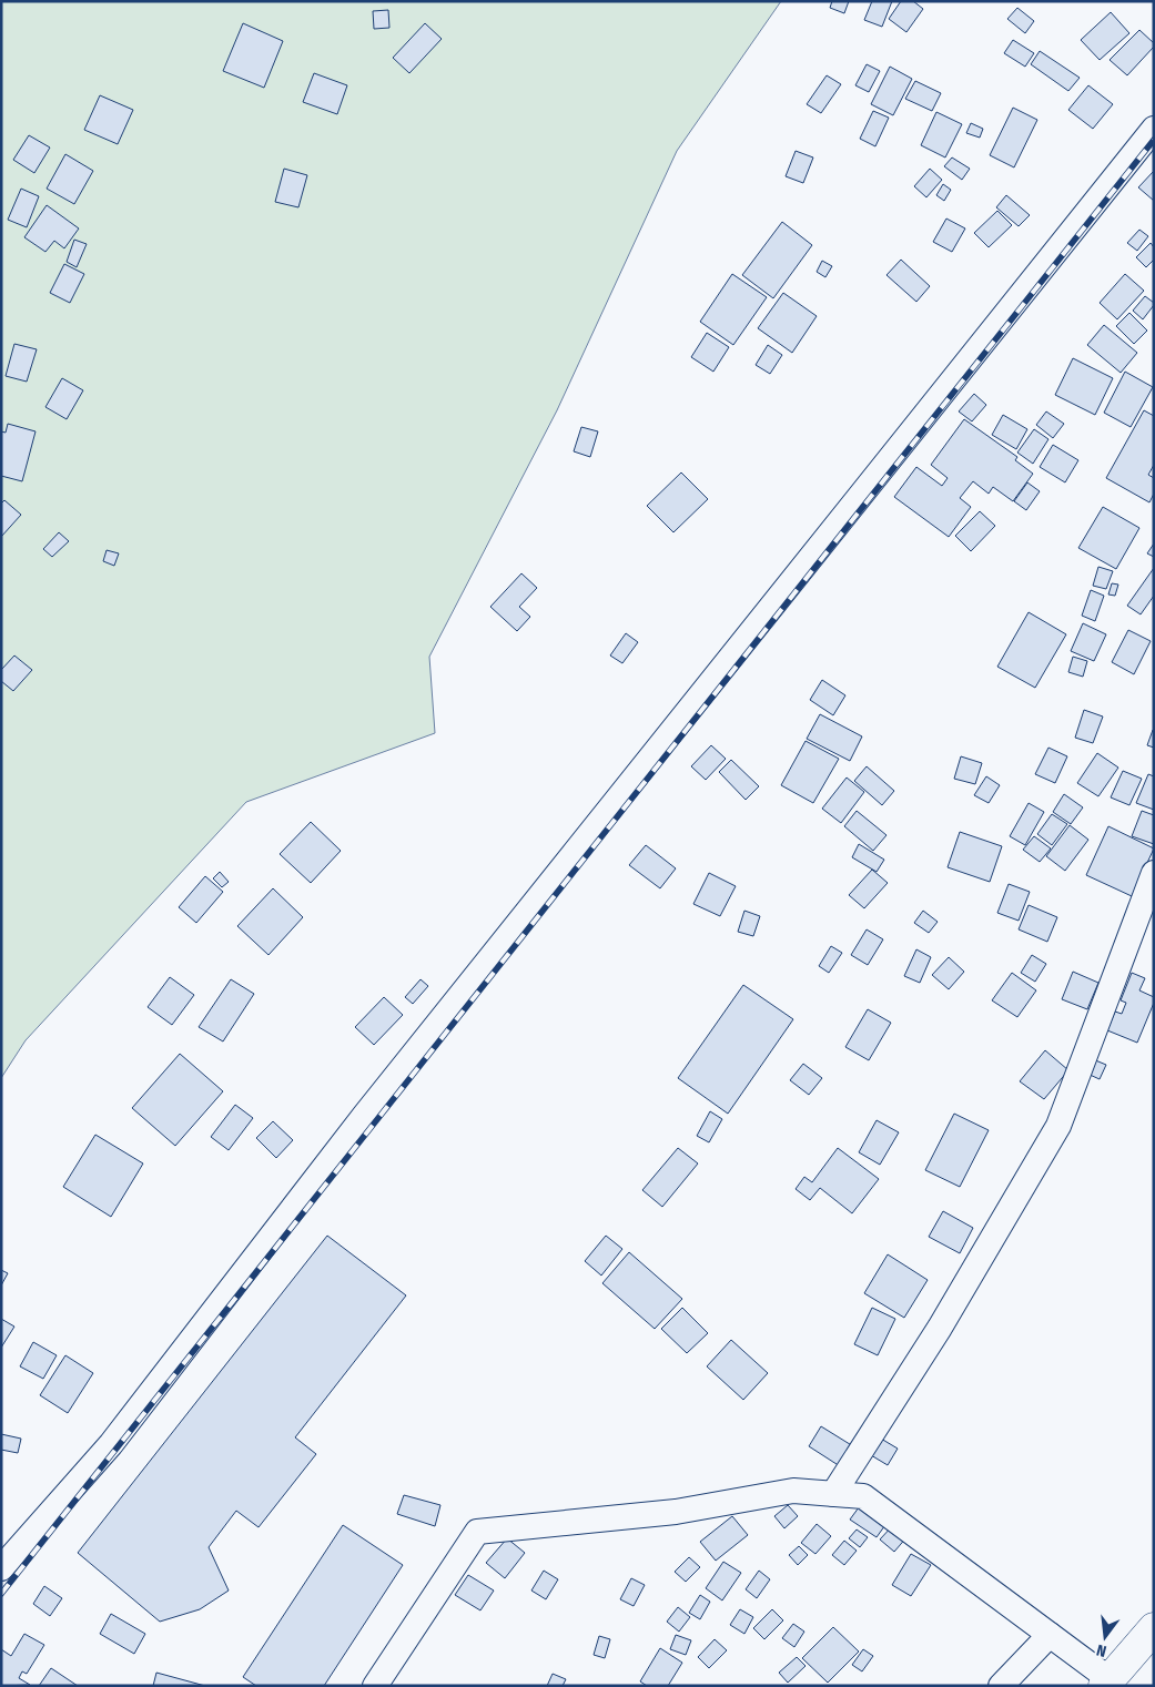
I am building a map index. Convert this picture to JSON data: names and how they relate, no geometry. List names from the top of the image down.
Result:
{
  "north": "bottom"
}
